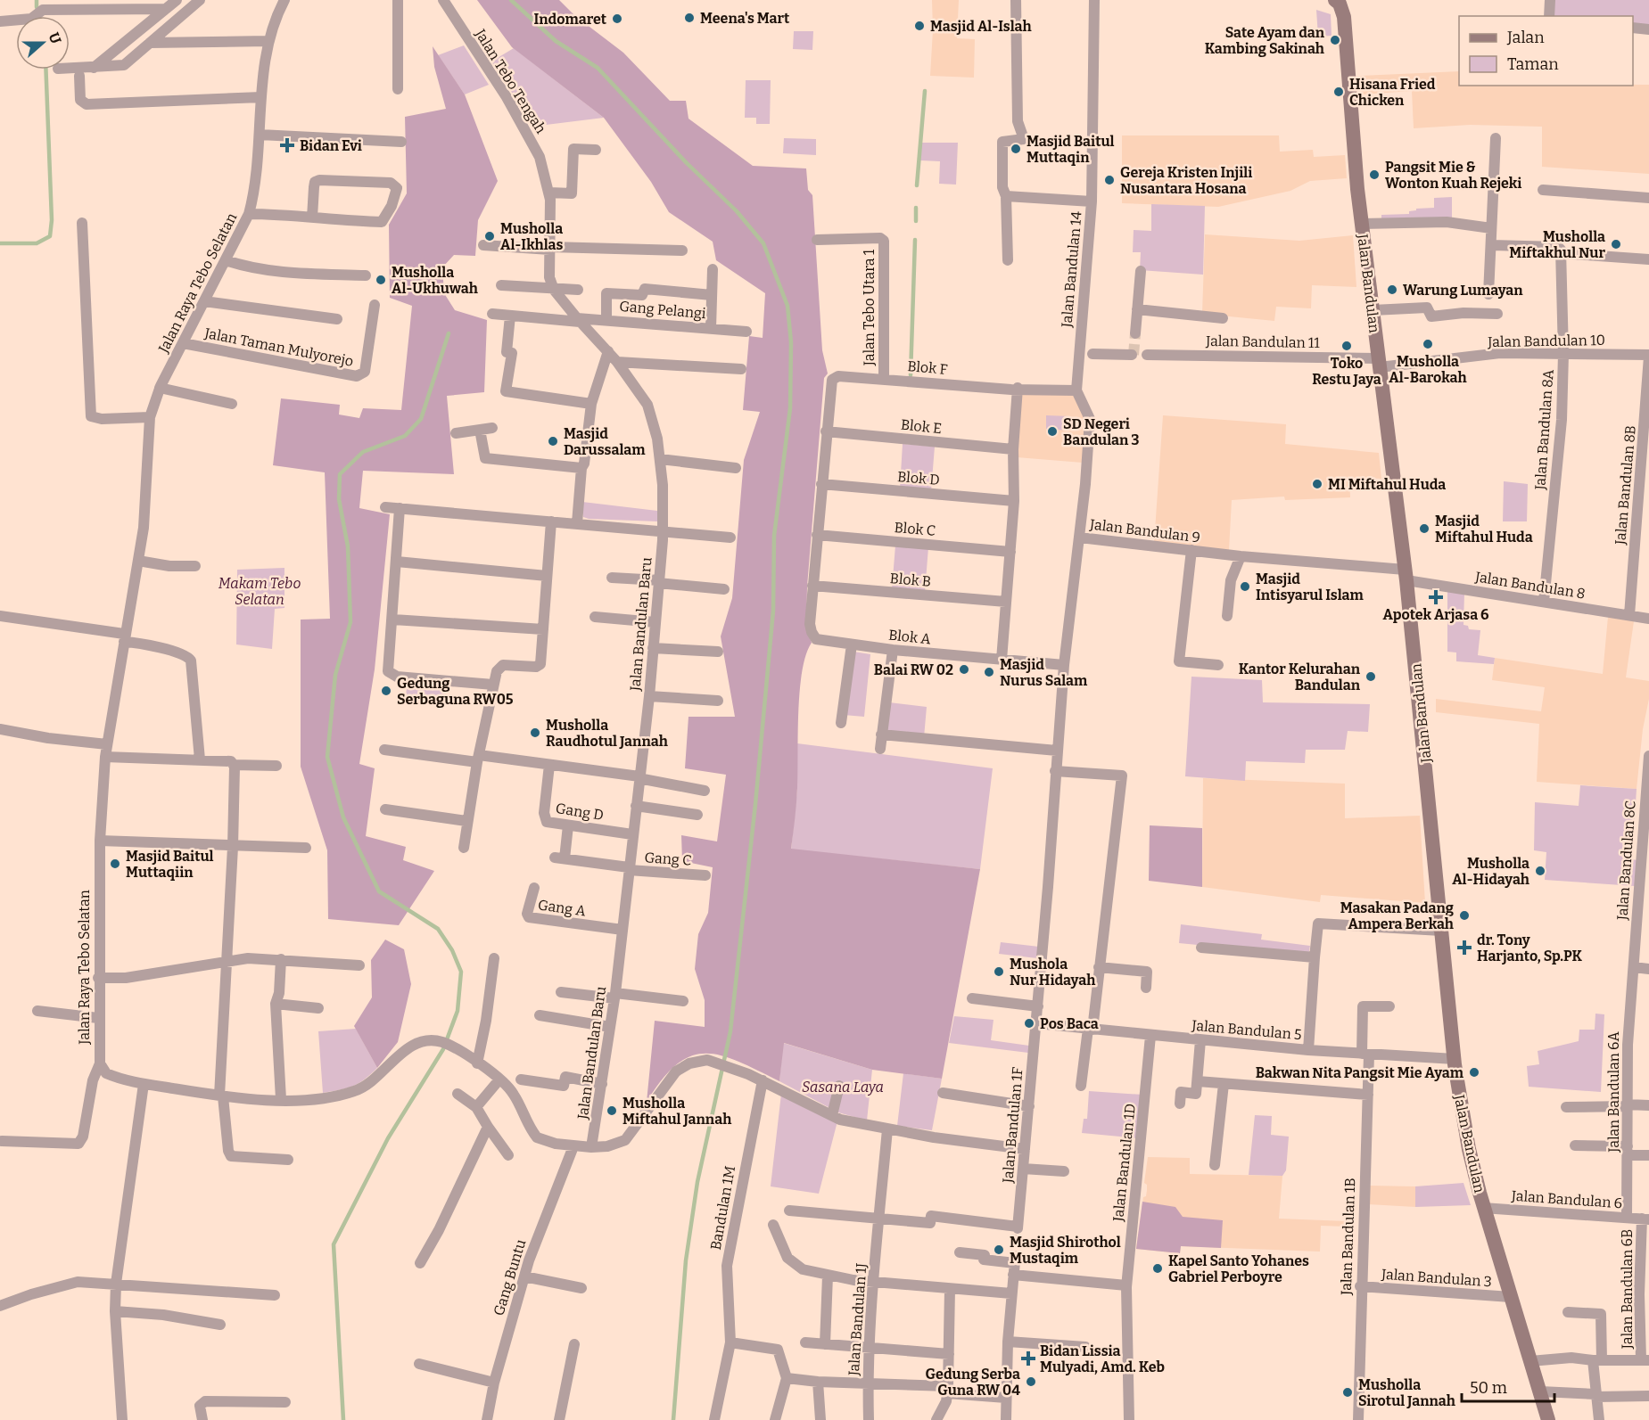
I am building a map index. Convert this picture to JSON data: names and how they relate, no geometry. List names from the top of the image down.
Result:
{
  "streets": {
    "main road": ["Jalan Bandulan"],
    "street": [
      "Jalan Tebo Tengah",
      "Jalan Bandulan 14",
      "Jalan Raya Tebo Selatan",
      "Jalan Tebo Utara 1",
      "Gang Pelangi",
      "Jalan Bandulan 10",
      "Jalan Bandulan 11",
      "Jalan Taman Mulyorejo",
      "Blok F",
      "Blok E",
      "Jalan Bandulan 8A",
      "Blok D",
      "Jalan Bandulan 8B",
      "Blok C",
      "Jalan Bandulan 9",
      "Blok B",
      "Jalan Bandulan 8",
      "Jalan Bandulan Baru",
      "Blok A",
      "Gang D",
      "Gang C",
      "Jalan Bandulan 8C",
      "Gang A",
      "Jalan Bandulan 5",
      "Jalan Bandulan 6A",
      "Jalan Bandulan 1F",
      "Jalan Bandulan 1D",
      "Jalan Bandulan 6",
      "Bandulan 1M",
      "Jalan Bandulan 1B",
      "Gang Buntu",
      "Jalan Bandulan 3",
      "Jalan Bandulan 6B",
      "Jalan Bandulan 1J"
    ]
  },
  "crossings": [
    ["Jalan Bandulan 14", "Blok F"],
    ["Jalan Bandulan 14", "Jalan Bandulan 9"],
    ["Jalan Raya Tebo Selatan", "Jalan Taman Mulyorejo"],
    ["Jalan Bandulan", "Jalan Bandulan 10"],
    ["Jalan Bandulan", "Jalan Bandulan 11"],
    ["Jalan Bandulan", "Jalan Bandulan 9"],
    ["Jalan Bandulan", "Jalan Bandulan 8"],
    ["Jalan Bandulan", "Jalan Bandulan 5"],
    ["Jalan Bandulan", "Jalan Bandulan 6"],
    ["Jalan Bandulan", "Jalan Bandulan 3"],
    ["Jalan Tebo Utara 1", "Blok F"],
    ["Jalan Bandulan 10", "Jalan Bandulan 11"],
    ["Jalan Bandulan 10", "Jalan Bandulan 8A"],
    ["Jalan Bandulan 10", "Jalan Bandulan 8B"],
    ["Blok F", "Blok E"],
    ["Jalan Bandulan 8A", "Jalan Bandulan 8"],
    ["Jalan Bandulan 8B", "Jalan Bandulan 8"],
    ["Jalan Bandulan 9", "Jalan Bandulan 8"],
    ["Jalan Bandulan 9", "Blok A"],
    ["Jalan Bandulan 9", "Jalan Bandulan 5"],
    ["Jalan Bandulan 9", "Jalan Bandulan 1F"],
    ["Blok B", "Blok A"],
    ["Jalan Bandulan Baru", "Gang D"],
    ["Jalan Bandulan Baru", "Gang C"],
    ["Jalan Bandulan Baru", "Gang A"],
    ["Gang D", "Gang C"],
    ["Jalan Bandulan 8C", "Jalan Bandulan 6A"],
    ["Jalan Bandulan 5", "Jalan Bandulan 1F"],
    ["Jalan Bandulan 5", "Jalan Bandulan 1D"],
    ["Jalan Bandulan 5", "Jalan Bandulan 1B"],
    ["Jalan Bandulan 6A", "Jalan Bandulan 6"],
    ["Jalan Bandulan 1F", "Jalan Bandulan 1J"],
    ["Jalan Bandulan 6", "Jalan Bandulan 6B"],
    ["Jalan Bandulan 1B", "Jalan Bandulan 3"]
  ],
  "parks": ["Makam Tebo Selatan", "Sasana Laya"],
  "places": {
    "other": [
      "Meena's Mart",
      "Indomaret",
      "Masjid Al-Islah",
      "Sate Ayam dan Kambing Sakinah",
      "Hisana Fried Chicken",
      "Masjid Baitul Muttaqin",
      "Pangsit Mie & Wonton Kuah Rejeki",
      "Gereja Kristen Injili Nusantara Hosana",
      "Musholla Al-Ikhlas",
      "Musholla Miftakhul Nur",
      "Musholla Al-Ukhuwah",
      "Warung Lumayan",
      "Musholla Al-Barokah",
      "Toko Restu Jaya",
      "SD Negeri Bandulan 3",
      "Masjid Darussalam",
      "MI Miftahul Huda",
      "Masjid Miftahul Huda",
      "Masjid Intisyarul Islam",
      "Balai RW 02",
      "Masjid Nurus Salam",
      "Kantor Kelurahan Bandulan",
      "Gedung Serbaguna RW05",
      "Musholla Raudhotul Jannah",
      "Masjid Baitul Muttaqiin",
      "Musholla Al-Hidayah",
      "Masakan Padang Ampera Berkah",
      "Mushola Nur Hidayah",
      "Pos Baca",
      "Bakwan Nita Pangsit Mie Ayam",
      "Musholla Miftahul Jannah",
      "Masjid Shirothol Mustaqim",
      "Kapel Santo Yohanes Gabriel Perboyre",
      "Gedung Serba Guna RW 04",
      "Musholla Sirotul Jannah"
    ],
    "health": [
      "Bidan Evi",
      "Apotek Arjasa 6",
      "dr. Tony Harjanto, Sp.PK",
      "Bidan Lissia Mulyadi, Amd. Keb"
    ]
  },
  "legend": ["Jalan", "Taman"],
  "scale_bar": "50 m",
  "north": "right"
}
